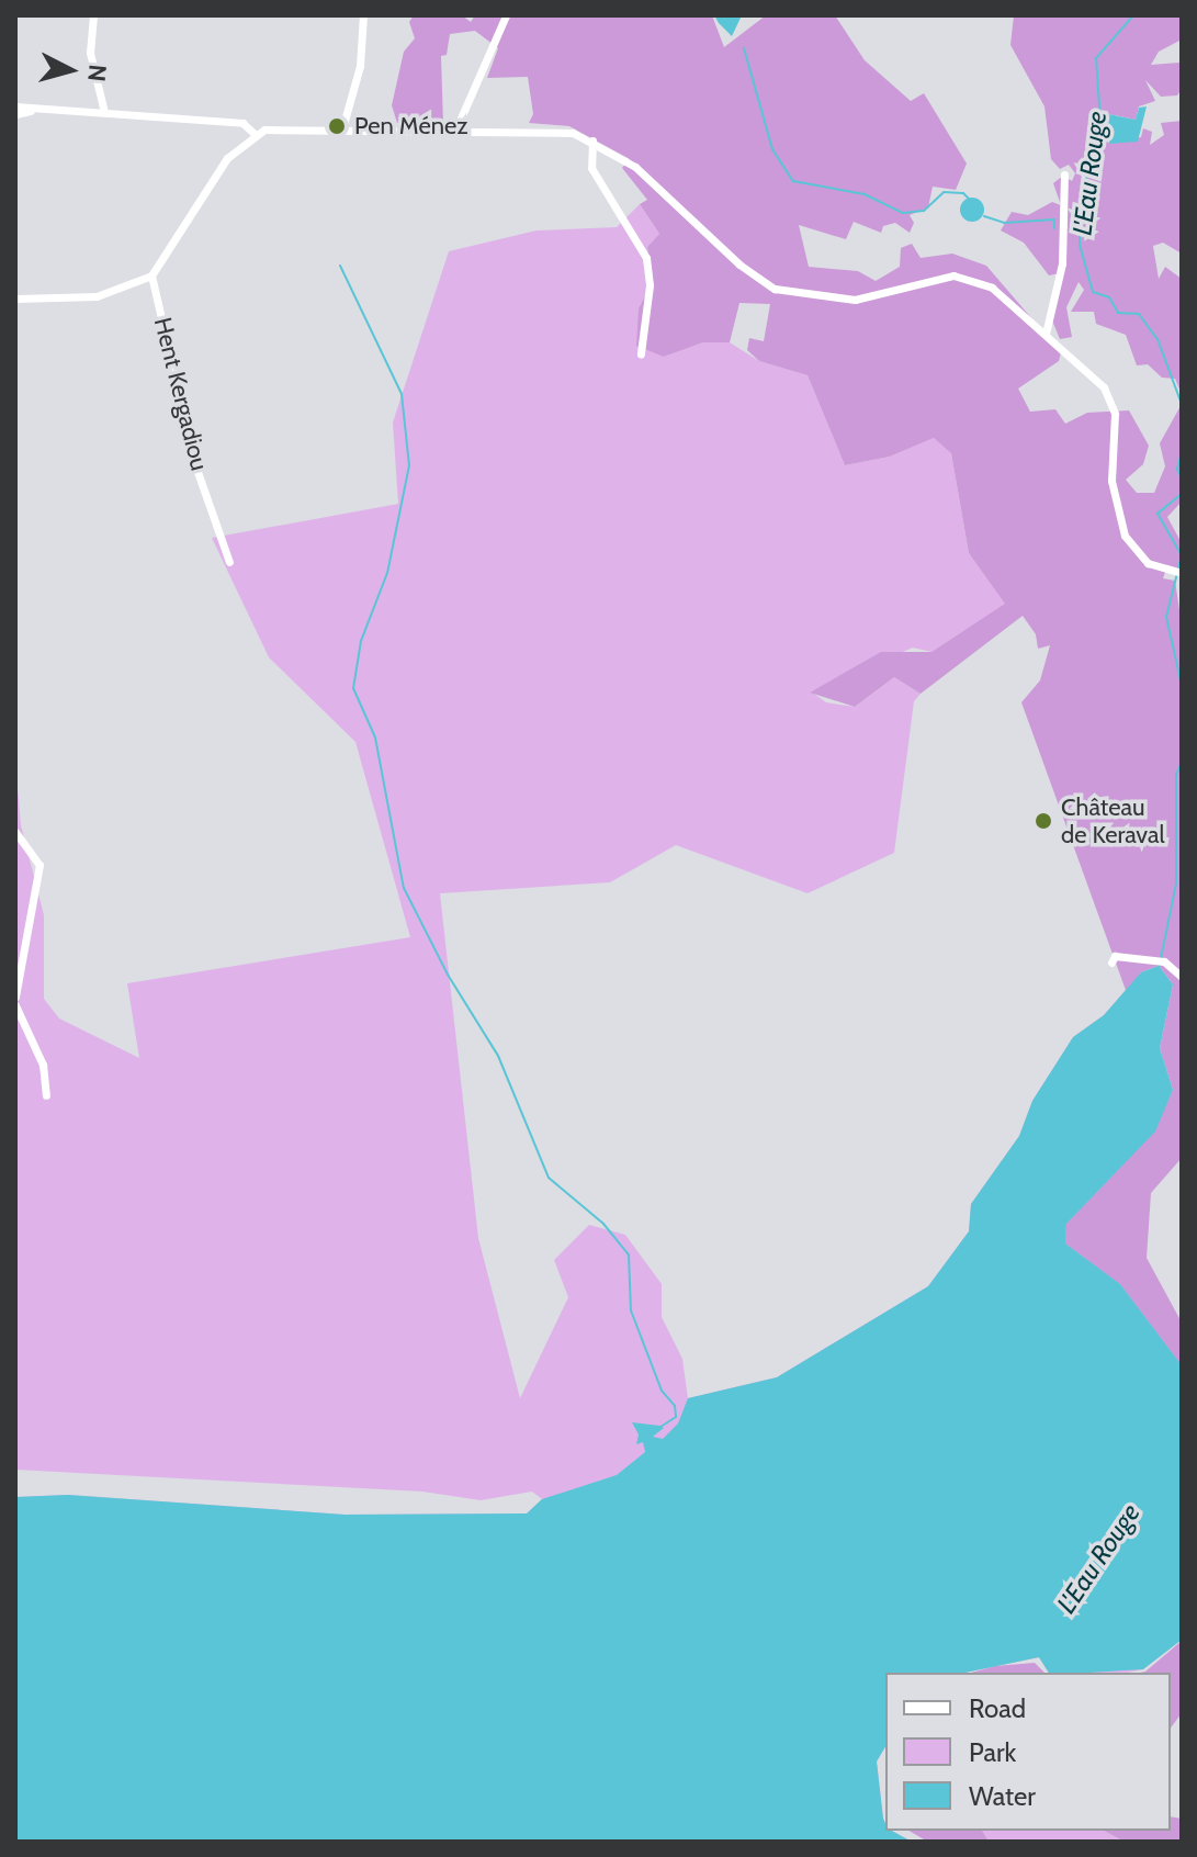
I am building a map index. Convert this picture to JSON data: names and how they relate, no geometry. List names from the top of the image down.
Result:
{
  "streets": {
    "street": ["Hent Kergadiou"]
  },
  "water": ["L'Eau Rouge"],
  "places": ["Pen Ménez", "Château de Keraval"],
  "legend": ["Road", "Park", "Water"],
  "north": "right"
}
